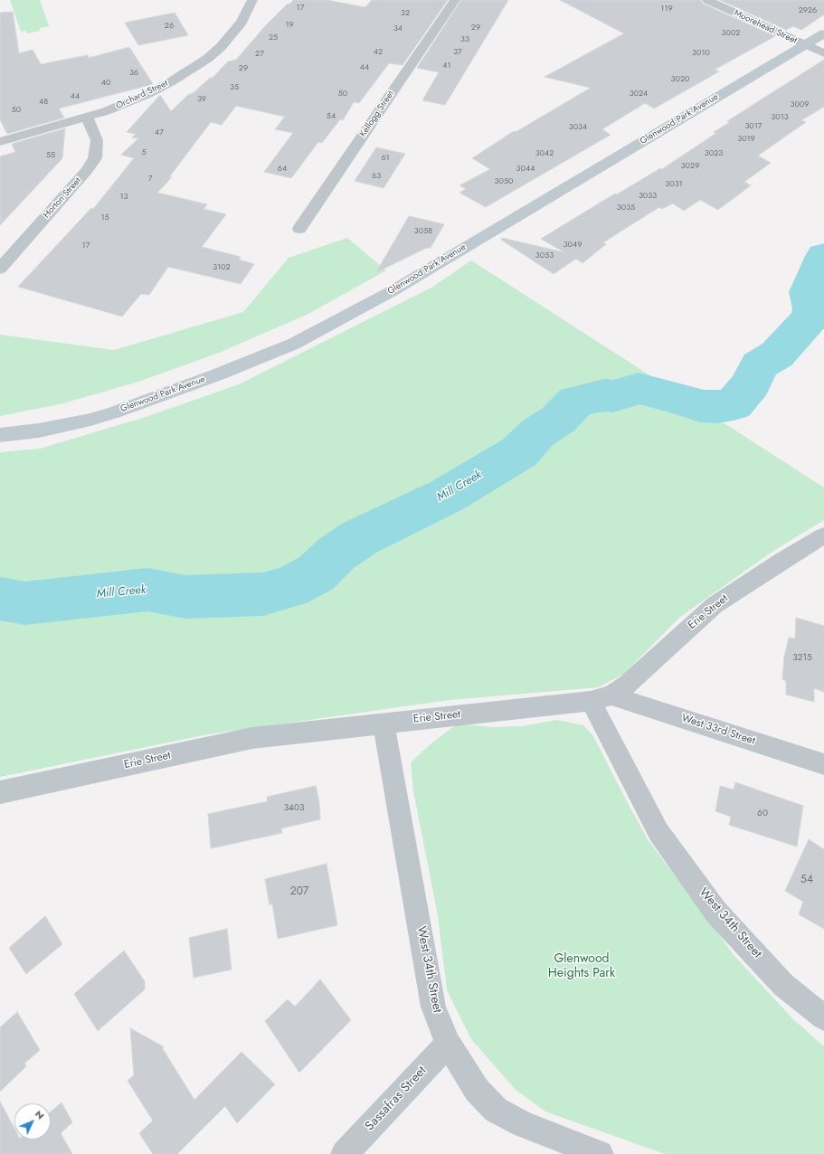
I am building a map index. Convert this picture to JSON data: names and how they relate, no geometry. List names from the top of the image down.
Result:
{
  "streets": {
    "main road": ["Glenwood Park Avenue"],
    "street": [
      "Moorehead Street",
      "Orchard Street",
      "Kellogg Street",
      "Horton Street",
      "Erie Street",
      "West 33rd Street",
      "West 34th Street",
      "Sassafras Street"
    ]
  },
  "crossings": [
    ["Moorehead Street", "Glenwood Park Avenue"],
    ["Orchard Street", "Horton Street"],
    ["Erie Street", "West 33rd Street"],
    ["Erie Street", "West 34th Street"],
    ["West 34th Street", "Sassafras Street"]
  ],
  "water": ["Mill Creek"],
  "parks": ["Glenwood Heights Park"],
  "house_numbers": [
    "17",
    "119",
    "2926",
    "32",
    "19",
    "26",
    "29",
    "34",
    "3002",
    "25",
    "33",
    "42",
    "37",
    "3010",
    "27",
    "41",
    "44",
    "29",
    "36",
    "3020",
    "40",
    "35",
    "50",
    "3024",
    "44",
    "39",
    "48",
    "3009",
    "50",
    "54",
    "3013",
    "3017",
    "3034",
    "47",
    "3019",
    "5",
    "3042",
    "3023",
    "55",
    "61",
    "3029",
    "64",
    "3044",
    "63",
    "7",
    "3050",
    "3031",
    "3033",
    "13",
    "3035",
    "15",
    "3058",
    "3049",
    "17",
    "3053",
    "3102",
    "3215",
    "3403",
    "60",
    "54",
    "207"
  ],
  "north": "top right"
}
